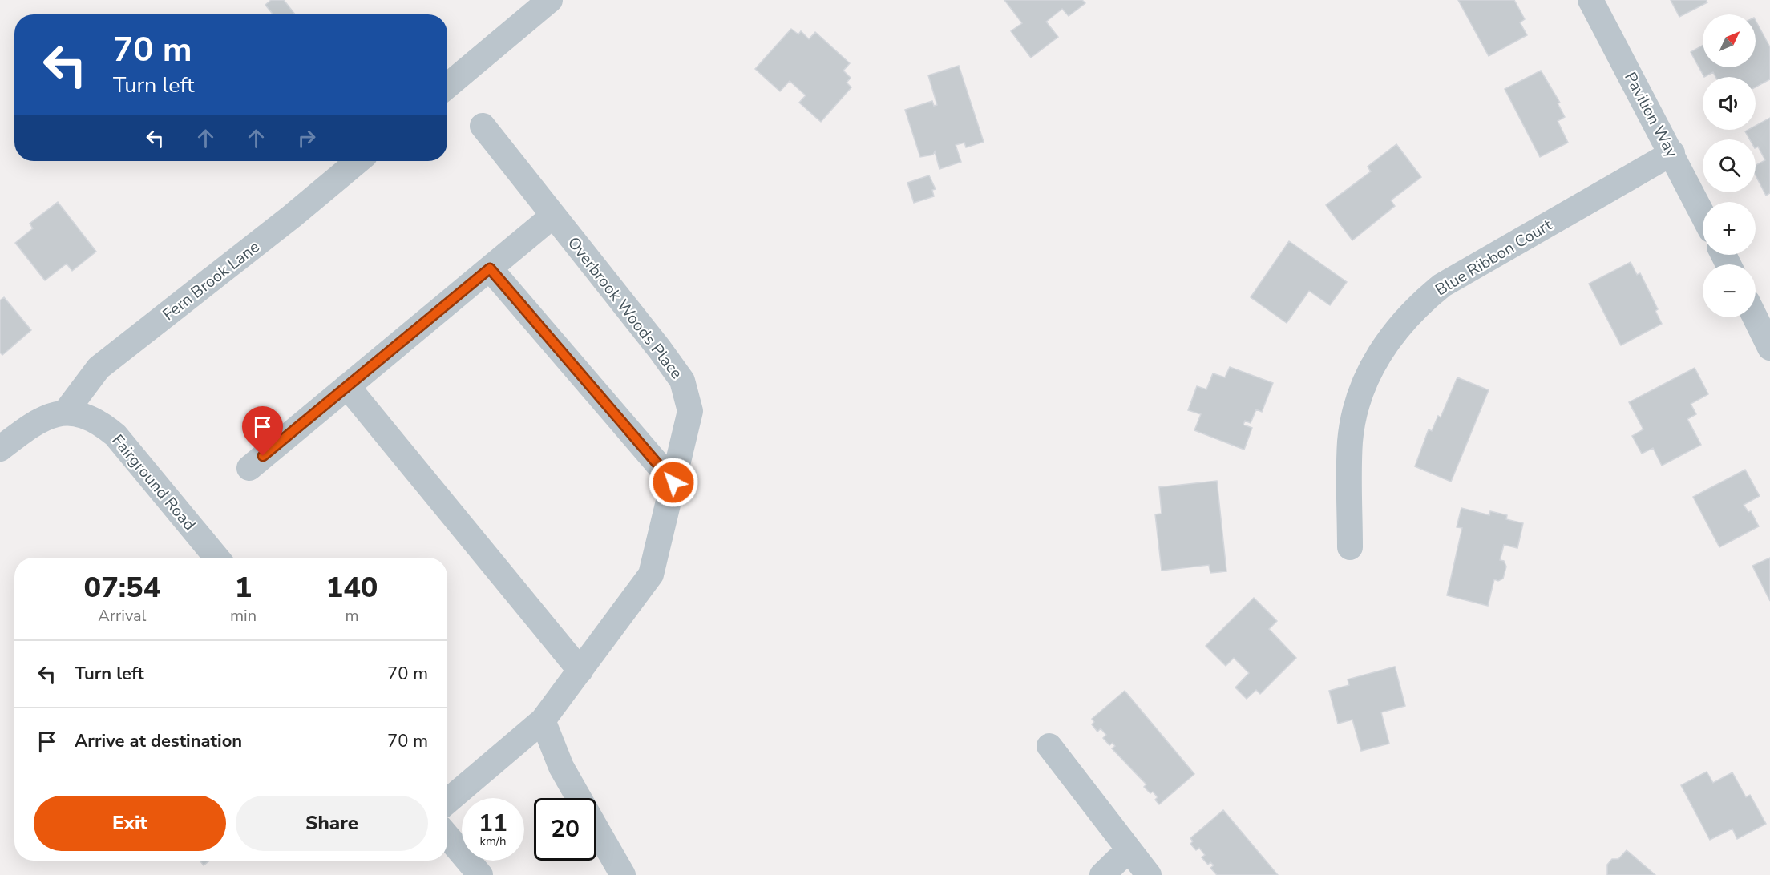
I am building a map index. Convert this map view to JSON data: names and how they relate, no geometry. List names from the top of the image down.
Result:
{
  "streets": {
    "street": [
      "Pavilion Way",
      "Blue Ribbon Court",
      "Fern Brook Lane",
      "Overbrook Woods Place",
      "Fairground Road"
    ]
  },
  "crossings": [
    ["Pavilion Way", "Blue Ribbon Court"],
    ["Fern Brook Lane", "Fairground Road"]
  ],
  "north": "top right",
  "page": {
    "map_buttons": ["+", "−"],
    "turn": ["70 m", "Turn left"],
    "eta": [
      "07:54",
      "Arrival",
      "1",
      "min",
      "140",
      "m"
    ],
    "list": [
      {
        "name": "Turn left",
        "value": "70 m"
      },
      {
        "name": "Arrive at destination",
        "value": "70 m"
      }
    ],
    "buttons": ["Exit", "Share"],
    "speed": "11 km/h",
    "limit": "20"
  }
}
